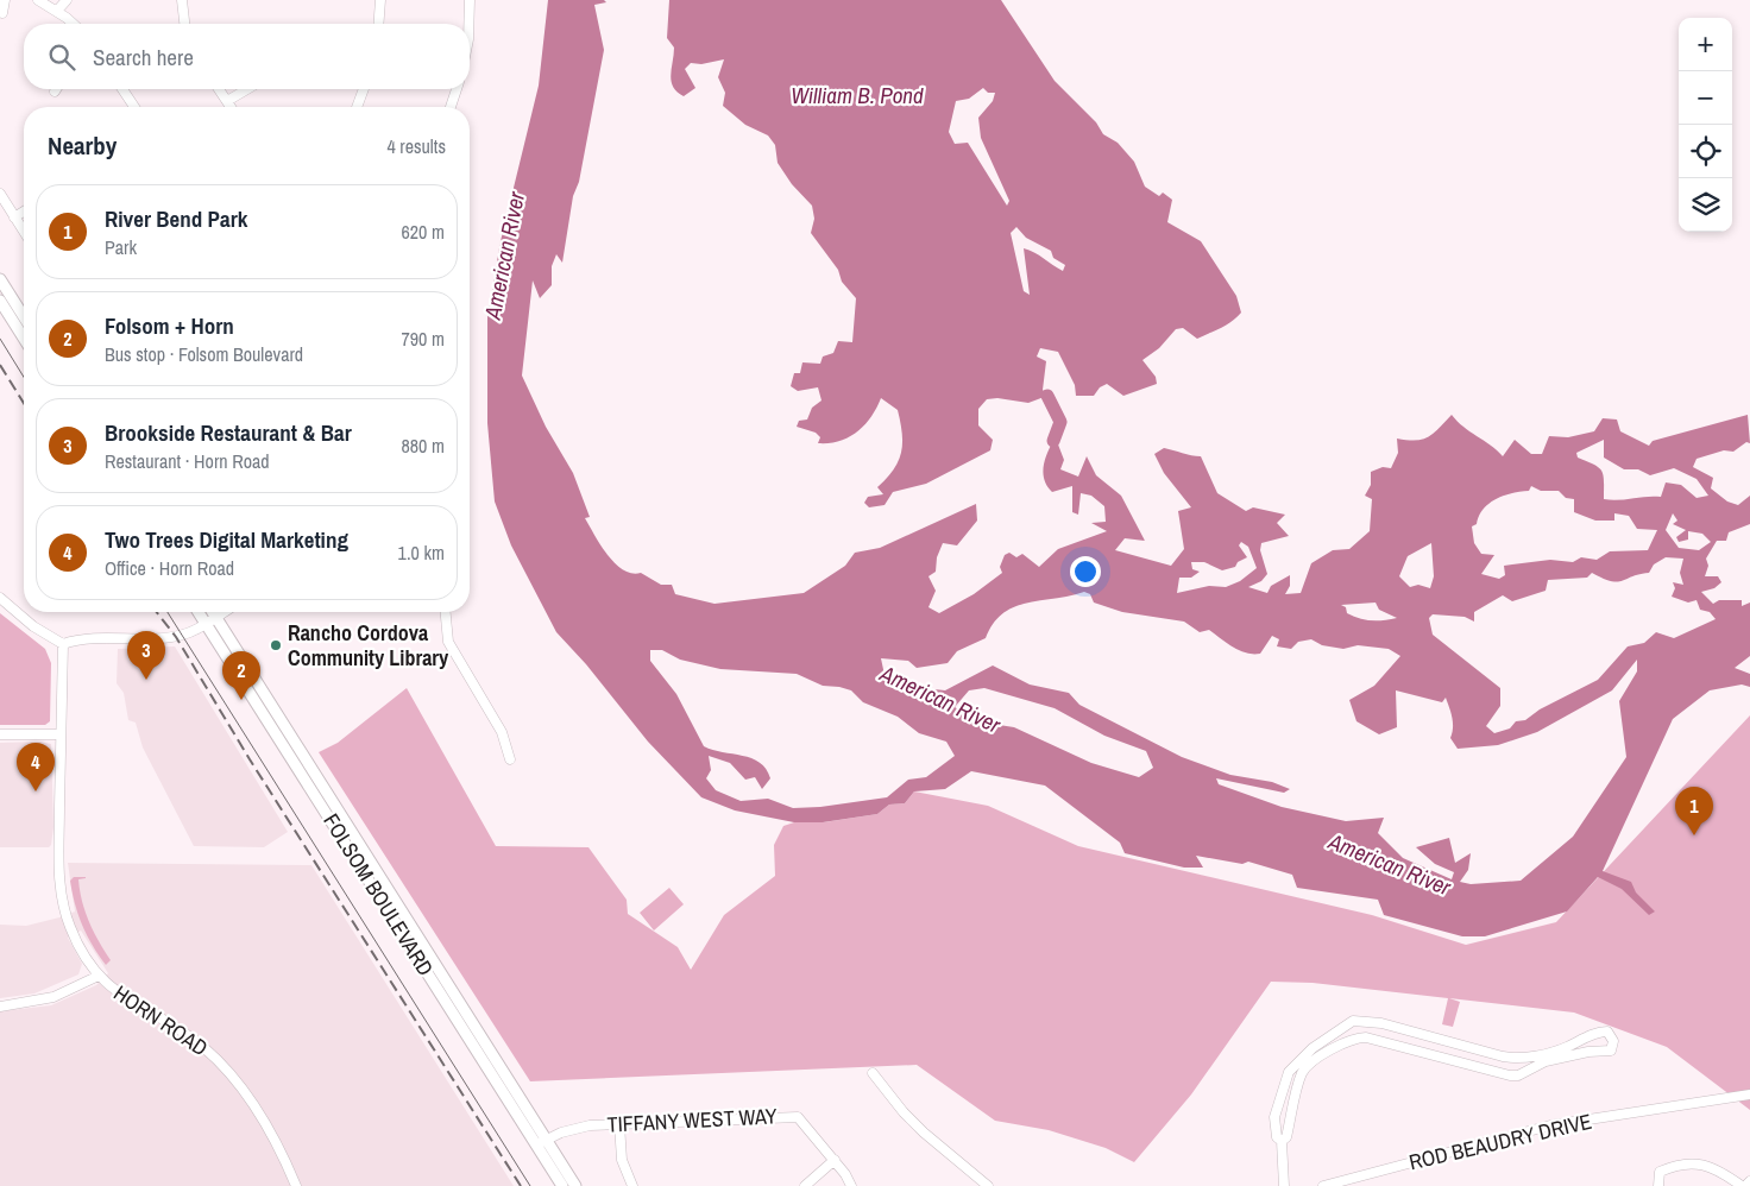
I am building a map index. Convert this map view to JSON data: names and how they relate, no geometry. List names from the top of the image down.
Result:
{
  "streets": {
    "main road": ["FOLSOM BOULEVARD"],
    "street": ["HORN ROAD", "TIFFANY WEST WAY", "ROD BEAUDRY DRIVE"]
  },
  "crossings": [
    ["FOLSOM BOULEVARD", "TIFFANY WEST WAY"]
  ],
  "water": ["William B. Pond", "American River"],
  "places": ["Rancho Cordova Community Library"],
  "page": {
    "map_buttons": ["+", "−"],
    "search": "Search here",
    "heading": ["Nearby", "4 results"],
    "list": [
      {
        "mark": "1",
        "name": "River Bend Park",
        "note": "Park",
        "value": "620 m"
      },
      {
        "mark": "2",
        "name": "Folsom + Horn",
        "note": "Bus stop · Folsom Boulevard",
        "value": "790 m"
      },
      {
        "mark": "3",
        "name": "Brookside Restaurant & Bar",
        "note": "Restaurant · Horn Road",
        "value": "880 m"
      },
      {
        "mark": "4",
        "name": "Two Trees Digital Marketing",
        "note": "Office · Horn Road",
        "value": "1.0 km"
      }
    ],
    "pins": [
      "3",
      "2",
      "4",
      "1"
    ]
  }
}
